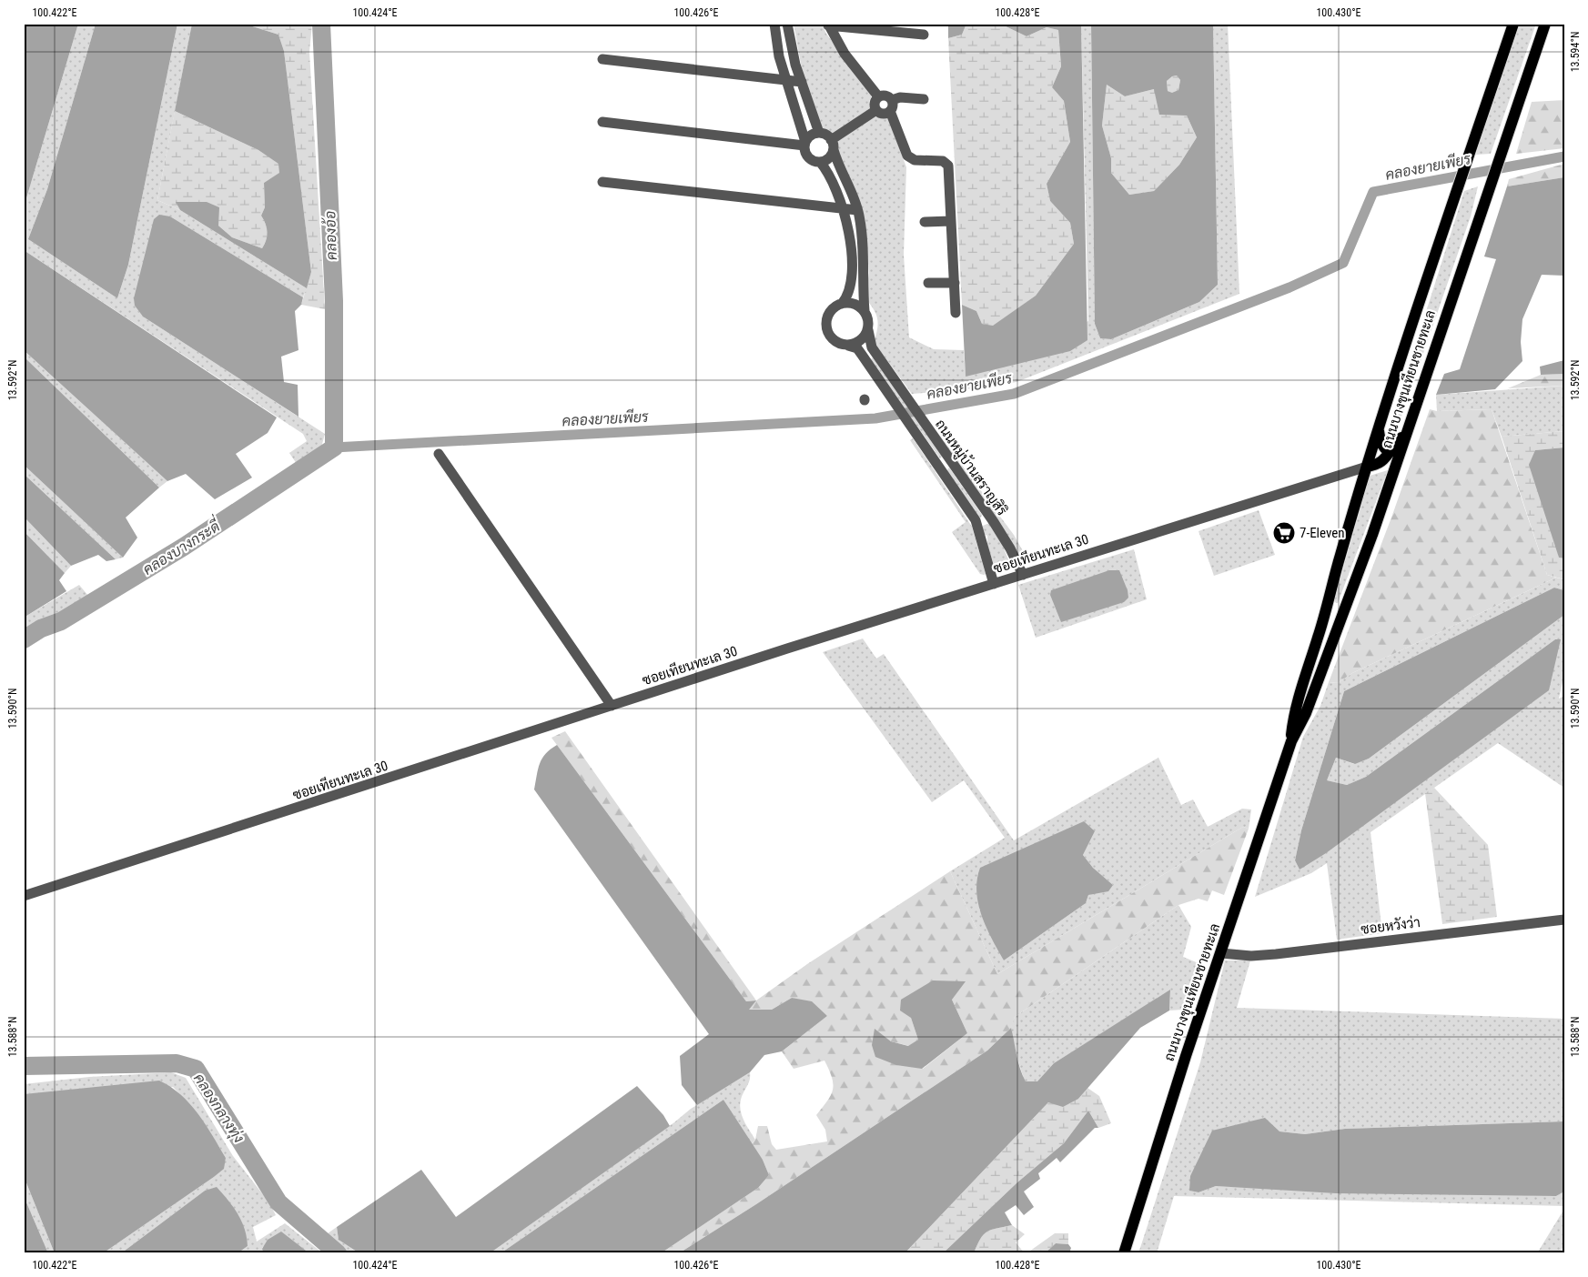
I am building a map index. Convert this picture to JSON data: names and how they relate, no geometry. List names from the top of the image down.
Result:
{
  "streets": {
    "main road": ["ถนนบางขุนเทียนชายทะเล"],
    "street": ["ถนนหมู่บ้านสราญสิริ", "ซอยเทียนทะเล 30", "ซอยหวังว่า"]
  },
  "crossings": [
    ["ถนนบางขุนเทียนชายทะเล", "ซอยเทียนทะเล 30"],
    ["ถนนบางขุนเทียนชายทะเล", "ซอยหวังว่า"],
    ["ถนนหมู่บ้านสราญสิริ", "ซอยเทียนทะเล 30"]
  ],
  "water": [
    "คลองยายเพียร",
    "คลองอ้อ",
    "คลองบางกระดี่",
    "คลองกลางทุ่ง"
  ],
  "places": {
    "supermarket": ["7-Eleven"]
  },
  "coordinates": [
    "100.422°E",
    "100.424°E",
    "100.426°E",
    "100.428°E",
    "100.430°E",
    "13.594°N",
    "13.592°N",
    "13.590°N",
    "13.588°N"
  ]
}
